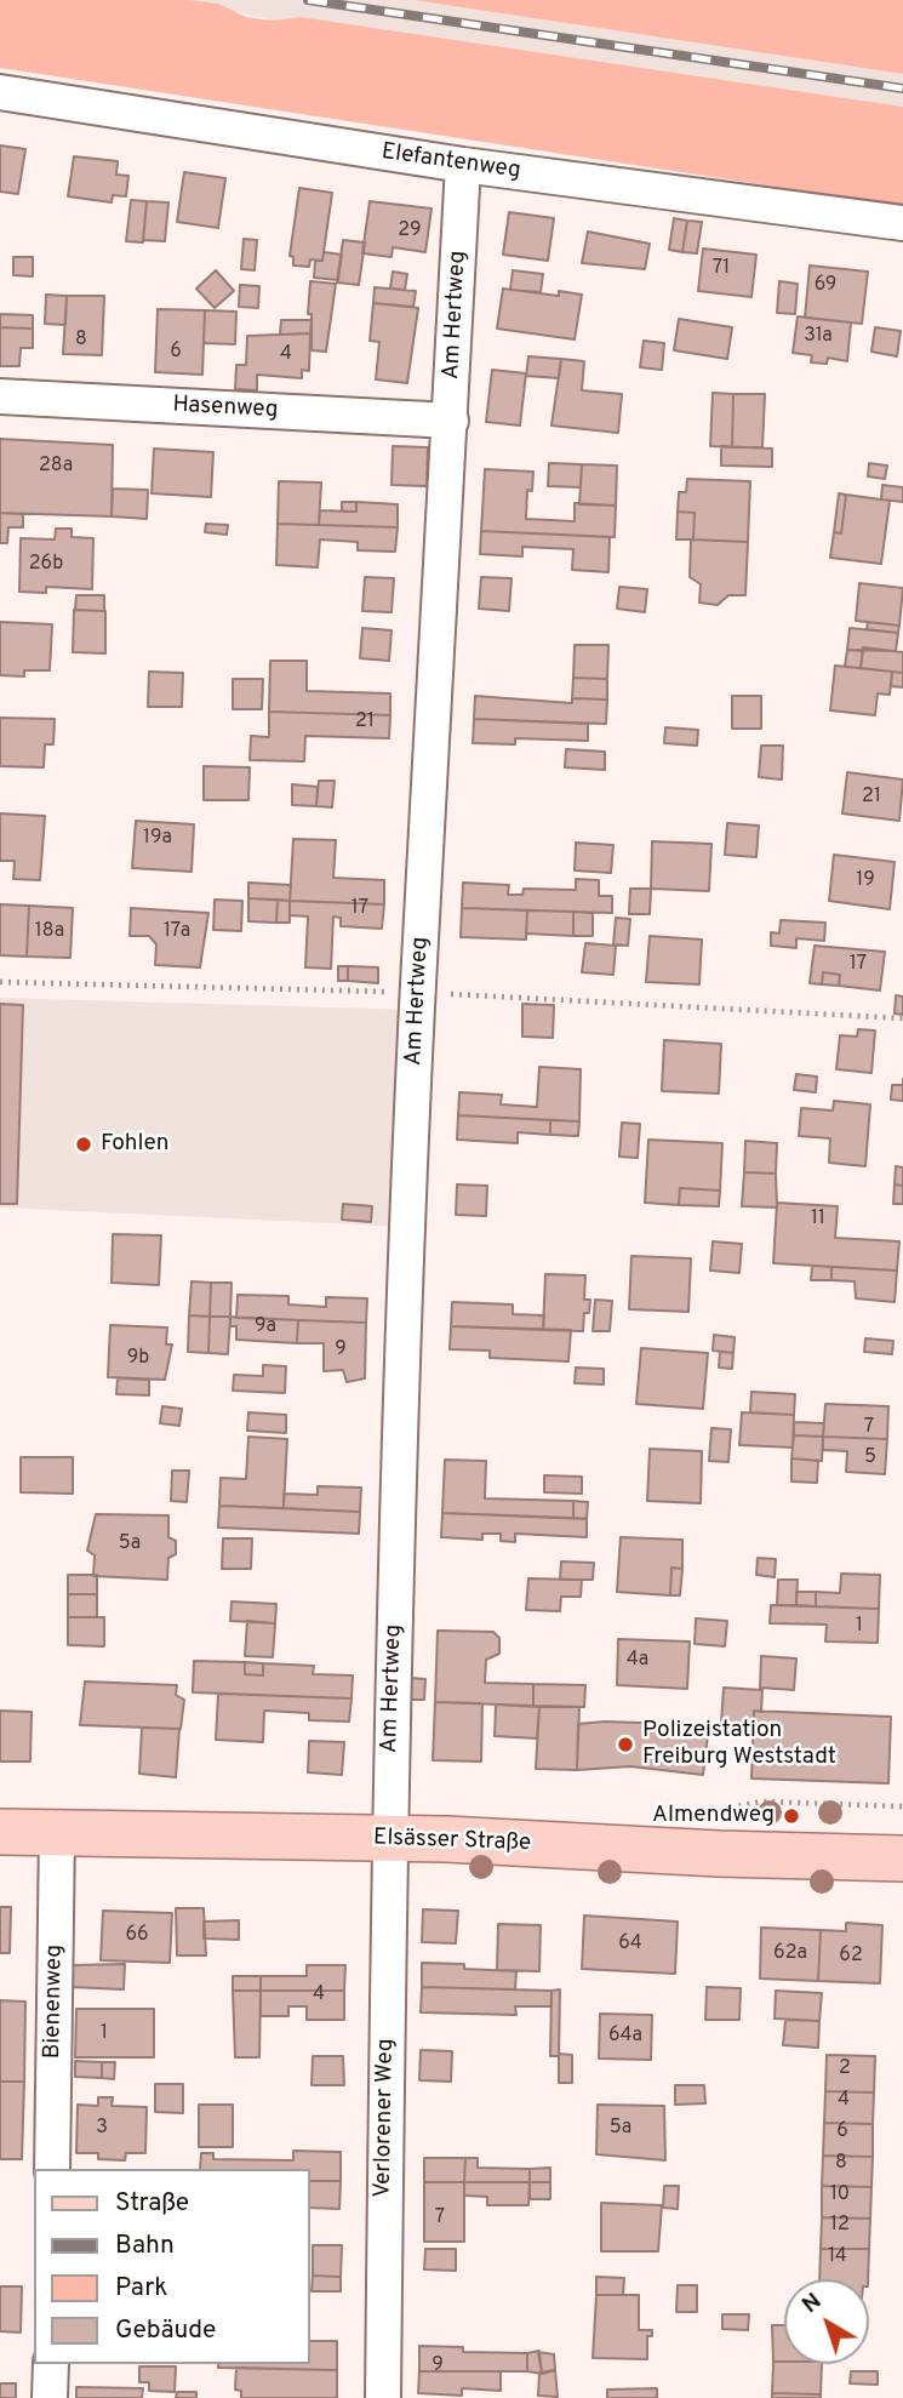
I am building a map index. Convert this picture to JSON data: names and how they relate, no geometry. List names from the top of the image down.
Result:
{
  "streets": {
    "main road": ["Elsässer Straße"],
    "street": [
      "Elefantenweg",
      "Am Hertweg",
      "Hasenweg",
      "Bienenweg",
      "Verlorener Weg"
    ]
  },
  "crossings": [
    ["Elefantenweg", "Am Hertweg"],
    ["Am Hertweg", "Hasenweg"],
    ["Am Hertweg", "Elsässer Straße"],
    ["Am Hertweg", "Verlorener Weg"],
    ["Elsässer Straße", "Bienenweg"],
    ["Elsässer Straße", "Verlorener Weg"]
  ],
  "places": ["Fohlen", "Polizeistation Freiburg Weststadt", "Almendweg"],
  "house_numbers": [
    "29",
    "71",
    "69",
    "31a",
    "8",
    "6",
    "4",
    "28a",
    "26b",
    "21",
    "21",
    "19a",
    "19",
    "17",
    "18a",
    "17a",
    "17",
    "11",
    "9a",
    "9",
    "9b",
    "7",
    "5",
    "5a",
    "1",
    "4a",
    "66",
    "64",
    "62a",
    "62",
    "4",
    "1",
    "64a",
    "2",
    "4",
    "3",
    "5a",
    "6",
    "8",
    "10",
    "7",
    "12",
    "14",
    "9"
  ],
  "legend": [
    "Straße",
    "Bahn",
    "Park",
    "Gebäude"
  ],
  "north": "top left"
}
